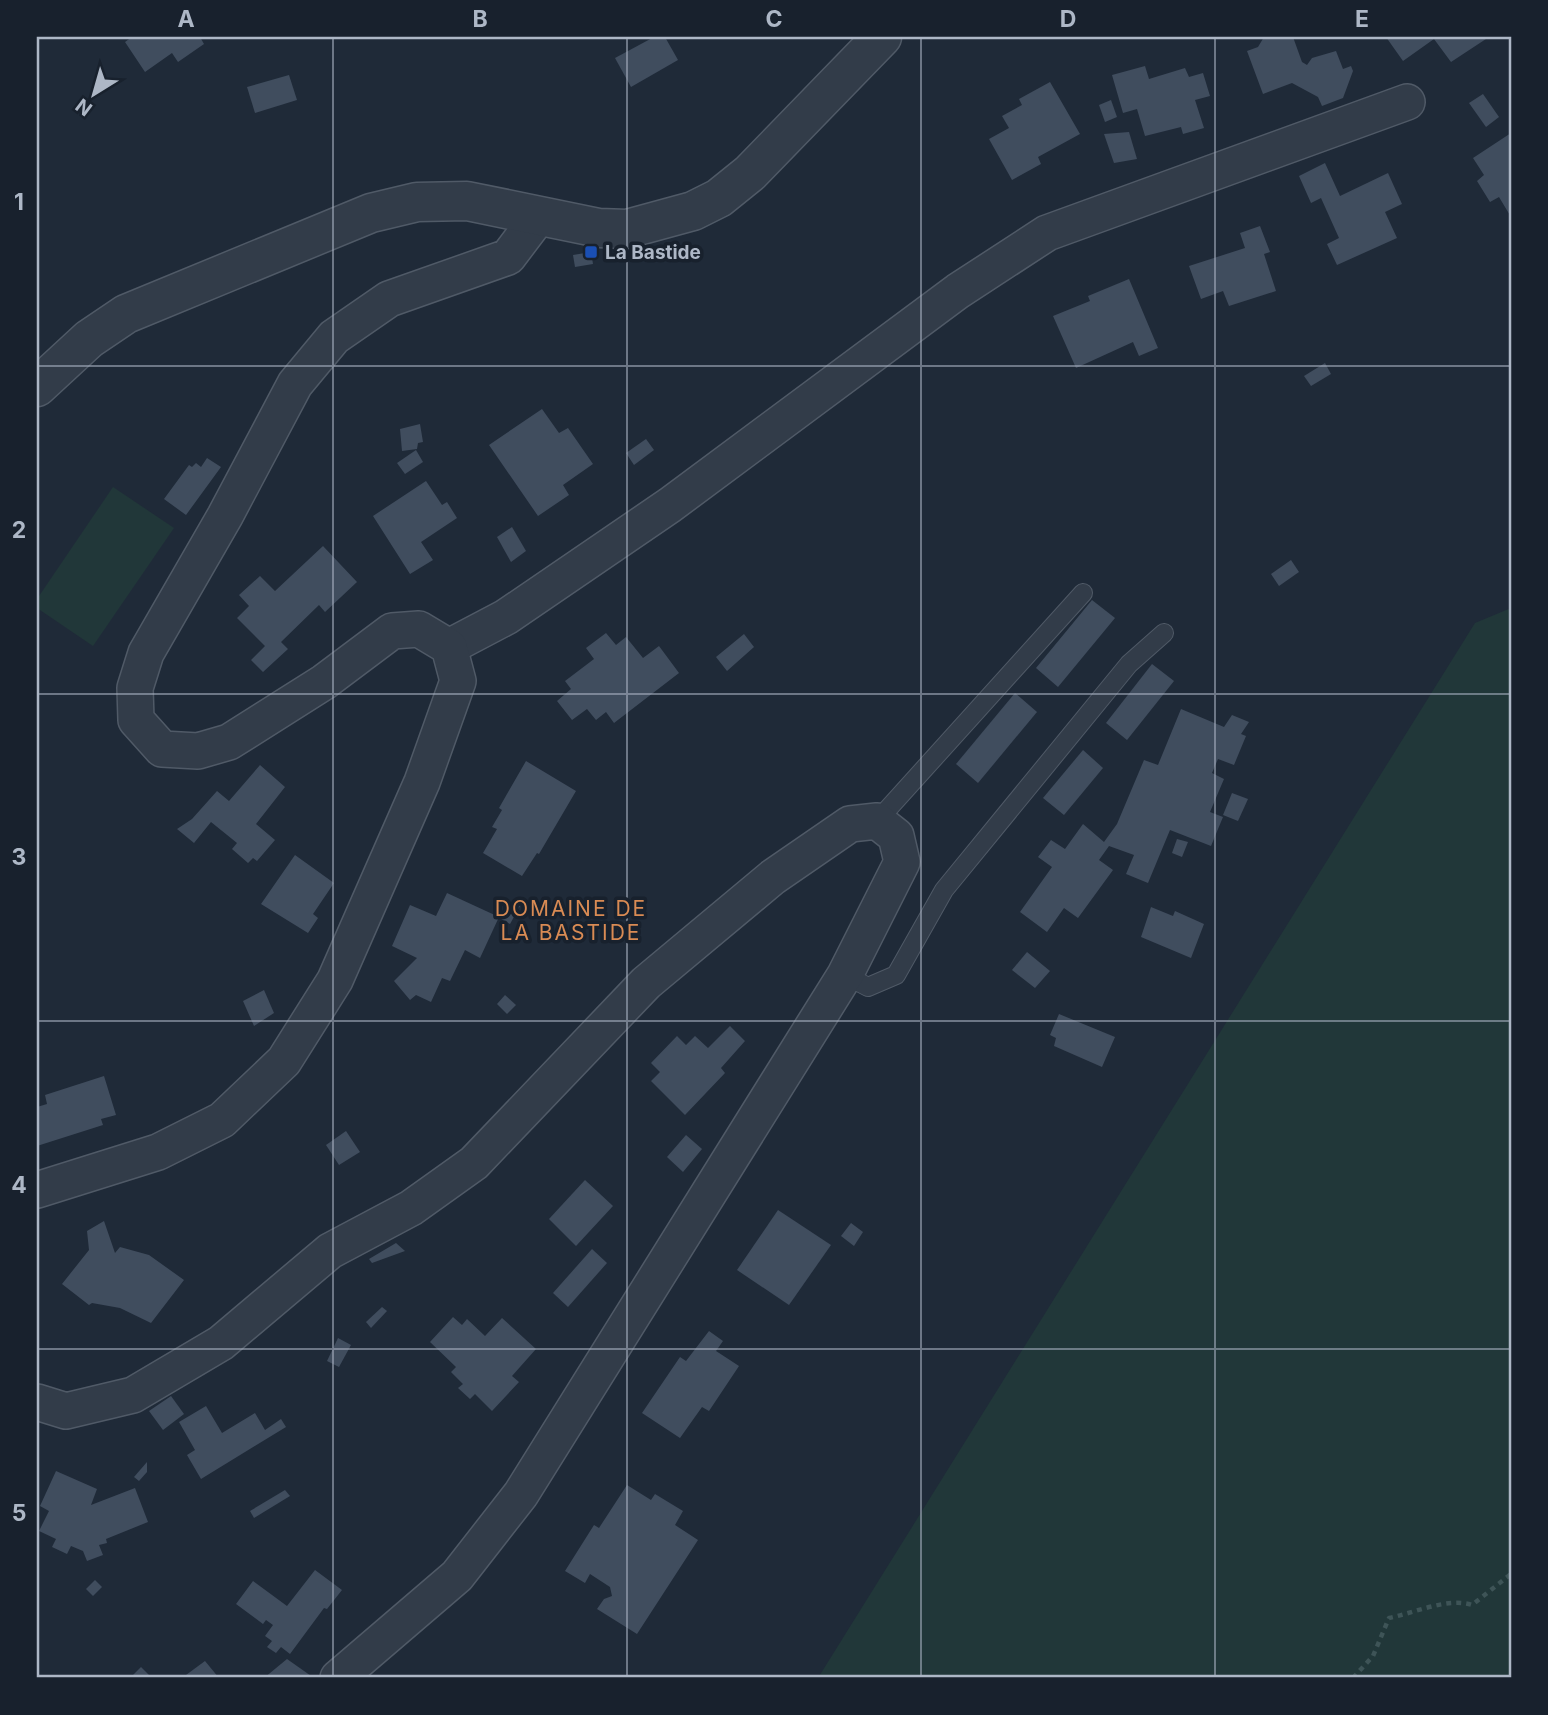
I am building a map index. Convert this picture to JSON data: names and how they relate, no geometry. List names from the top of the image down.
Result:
{
  "districts": ["DOMAINE DE LA BASTIDE"],
  "places": {
    "transit": ["La Bastide"]
  },
  "north": "bottom left",
  "grid": {
    "columns": [
      "A",
      "B",
      "C",
      "D",
      "E"
    ],
    "rows": [
      "1",
      "2",
      "3",
      "4",
      "5"
    ]
  }
}
